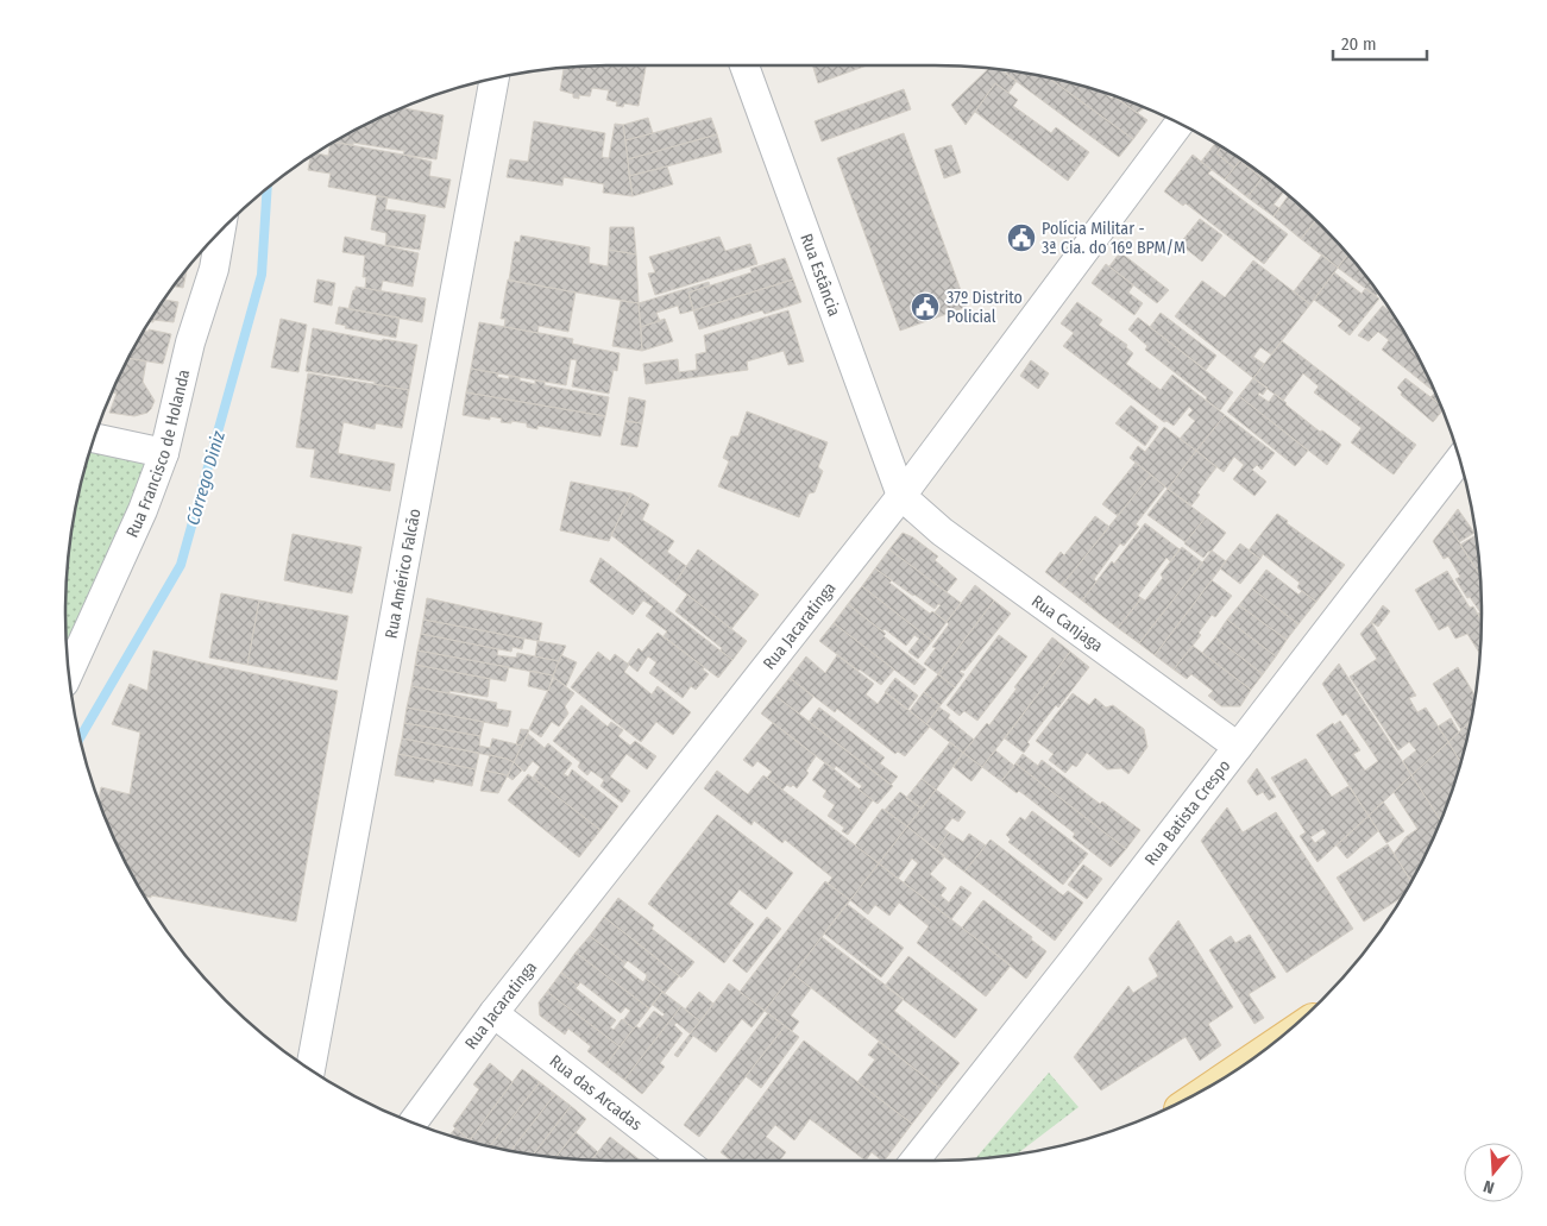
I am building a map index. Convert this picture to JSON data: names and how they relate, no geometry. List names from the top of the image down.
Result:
{
  "streets": {
    "street": [
      "Rua Estância",
      "Rua Francisco de Holanda",
      "Rua Américo Falcão",
      "Rua Canjaga",
      "Rua Jacaratinga",
      "Rua Batista Crespo",
      "Rua das Arcadas"
    ]
  },
  "crossings": [
    ["Rua Estância", "Rua Canjaga"],
    ["Rua Estância", "Rua Jacaratinga"],
    ["Rua Canjaga", "Rua Jacaratinga"],
    ["Rua Canjaga", "Rua Batista Crespo"],
    ["Rua Jacaratinga", "Rua das Arcadas"]
  ],
  "water": ["Córrego Diniz"],
  "places": {
    "public building": ["Polícia Militar - 3ª Cia. do 16º BPM/M", "37º Distrito Policial"]
  },
  "scale_bar": "20 m",
  "north": "bottom"
}
